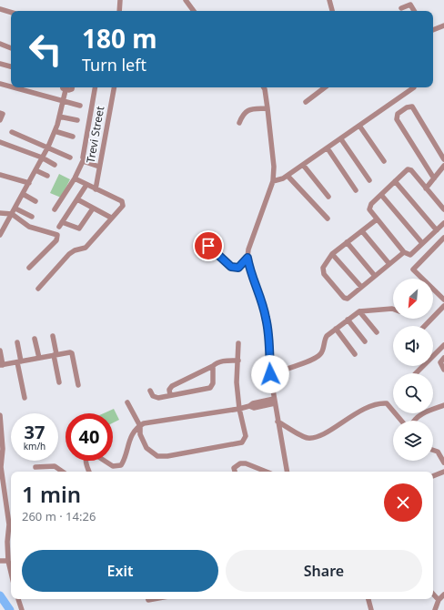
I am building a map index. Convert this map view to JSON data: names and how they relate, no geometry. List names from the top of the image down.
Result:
{
  "streets": {
    "street": ["Trevi Street"]
  },
  "north": "bottom left",
  "page": {
    "turn": ["180 m", "Turn left"],
    "speed": "37 km/h",
    "limit": "40",
    "heading": ["1 min", "260 m · 14:26"],
    "buttons": ["Exit", "Share"]
  }
}
